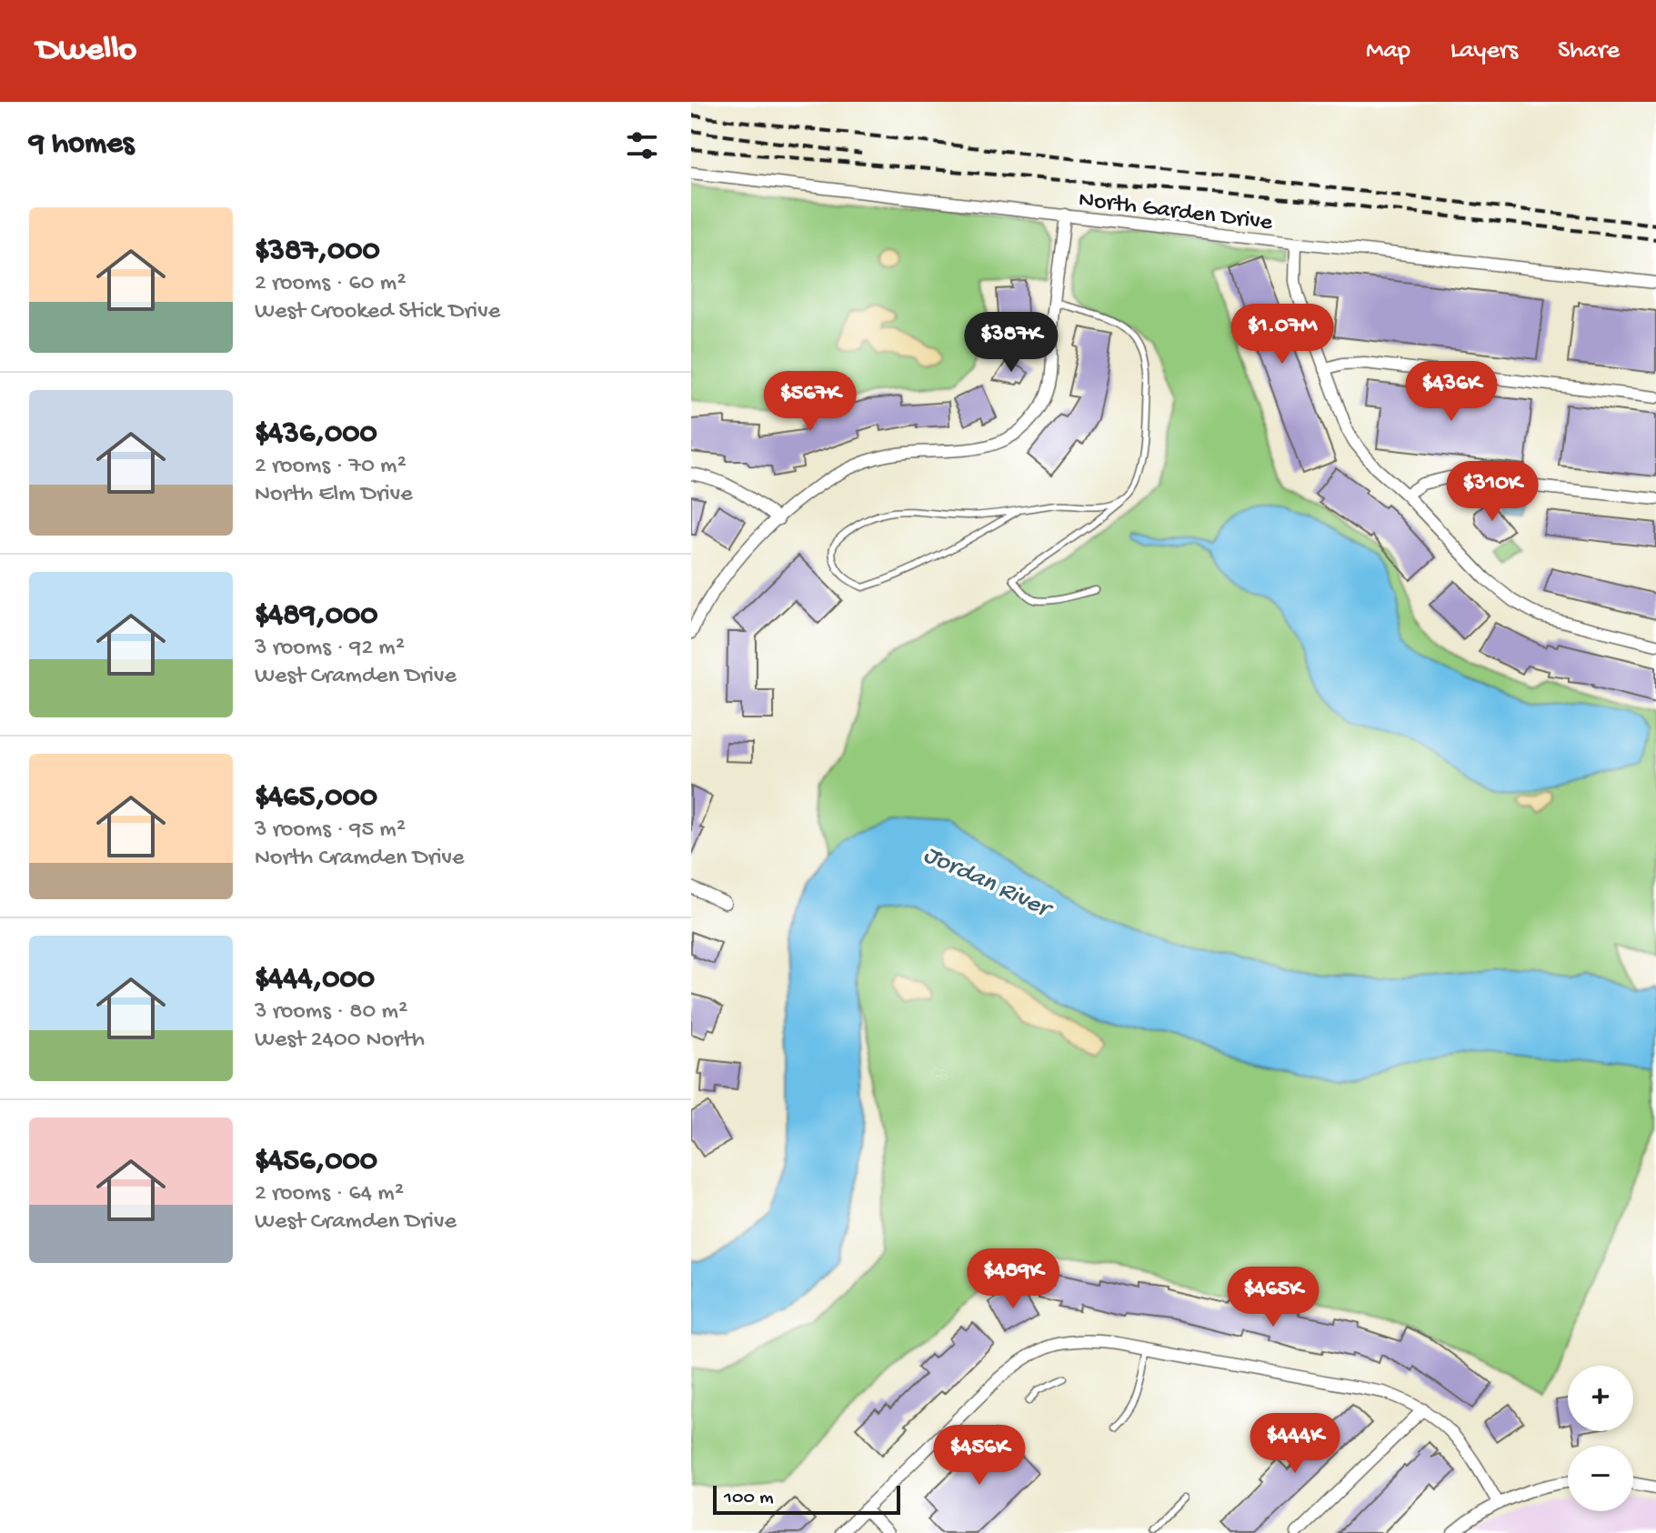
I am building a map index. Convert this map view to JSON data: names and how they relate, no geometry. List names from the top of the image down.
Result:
{
  "streets": {
    "street": ["North Garden Drive"]
  },
  "water": ["Jordan River"],
  "scale_bar": "100 m",
  "page": {
    "header": "Dwello",
    "nav": ["Map", "Layers", "Share"],
    "heading": "9 homes",
    "list": [
      {
        "name": "$387,000",
        "note": "2 rooms · 60 m² · West Crooked Stick Drive"
      },
      {
        "name": "$436,000",
        "note": "2 rooms · 70 m² · North Elm Drive"
      },
      {
        "name": "$489,000",
        "note": "3 rooms · 92 m² · West Cramden Drive"
      },
      {
        "name": "$465,000",
        "note": "3 rooms · 95 m² · North Cramden Drive"
      },
      {
        "name": "$444,000",
        "note": "3 rooms · 80 m² · West 2400 North"
      },
      {
        "name": "$456,000",
        "note": "2 rooms · 64 m² · West Cramden Drive"
      }
    ],
    "price": [
      "$1.07M",
      "$387K",
      "$436K",
      "$567K",
      "$310K",
      "$489K",
      "$465K",
      "$444K",
      "$456K"
    ],
    "map_buttons": ["+", "−"],
    "scale": "100 m"
  }
}
